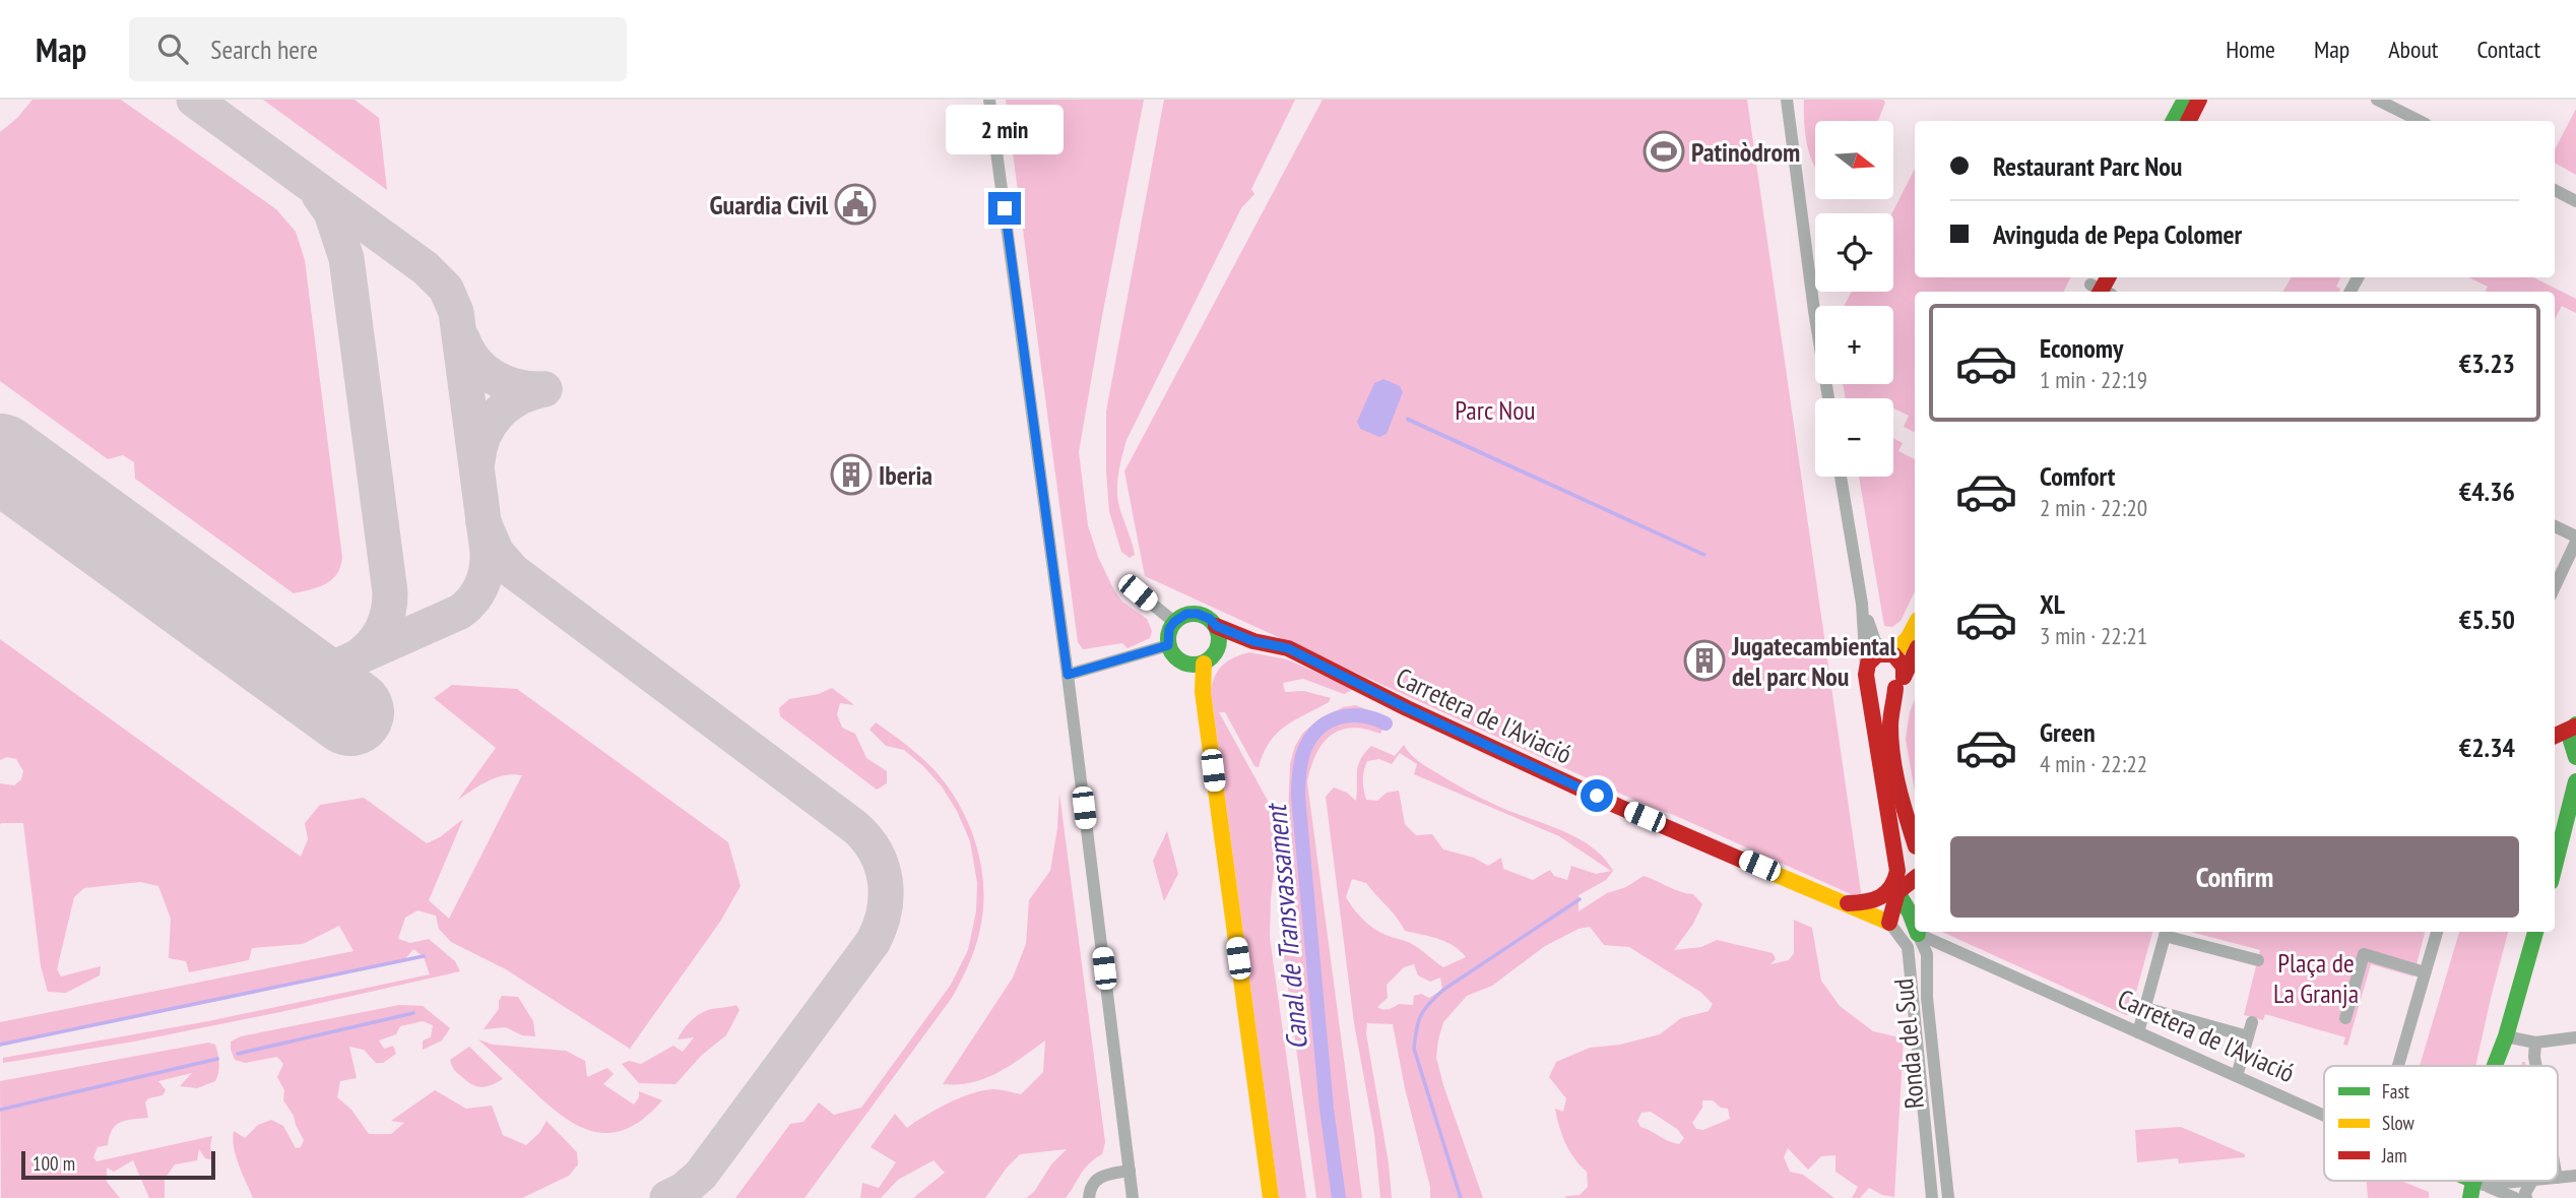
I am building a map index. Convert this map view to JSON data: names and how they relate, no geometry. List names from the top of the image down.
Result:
{
  "streets": {
    "street": ["Carretera de l'Aviació", "Ronda del Sud"]
  },
  "crossings": [
    ["Carretera de l'Aviació", "Ronda del Sud"]
  ],
  "water": ["Canal de Transvassament"],
  "parks": ["Parc Nou", "Plaça de La Granja"],
  "places": {
    "sports": ["Patinòdrom"],
    "public building": ["Guardia Civil"],
    "building": ["Iberia", "Jugatecambiental del parc Nou"]
  },
  "legend": ["Fast", "Slow", "Jam"],
  "scale_bar": "100 m",
  "north": "right",
  "page": {
    "header": "Map",
    "search": "Search here",
    "nav": [
      "Home",
      "Map",
      "About",
      "Contact"
    ],
    "bubble": "2 min",
    "map_buttons": ["+", "−"],
    "banner": ["Restaurant Parc Nou", "Avinguda de Pepa Colomer"],
    "list": [
      {
        "name": "Economy",
        "note": "1 min · 22:19",
        "value": "€3.23"
      },
      {
        "name": "Comfort",
        "note": "2 min · 22:20",
        "value": "€4.36"
      },
      {
        "name": "XL",
        "note": "3 min · 22:21",
        "value": "€5.50"
      },
      {
        "name": "Green",
        "note": "4 min · 22:22",
        "value": "€2.34"
      }
    ],
    "buttons": "Confirm",
    "scale": "100 m"
  }
}
